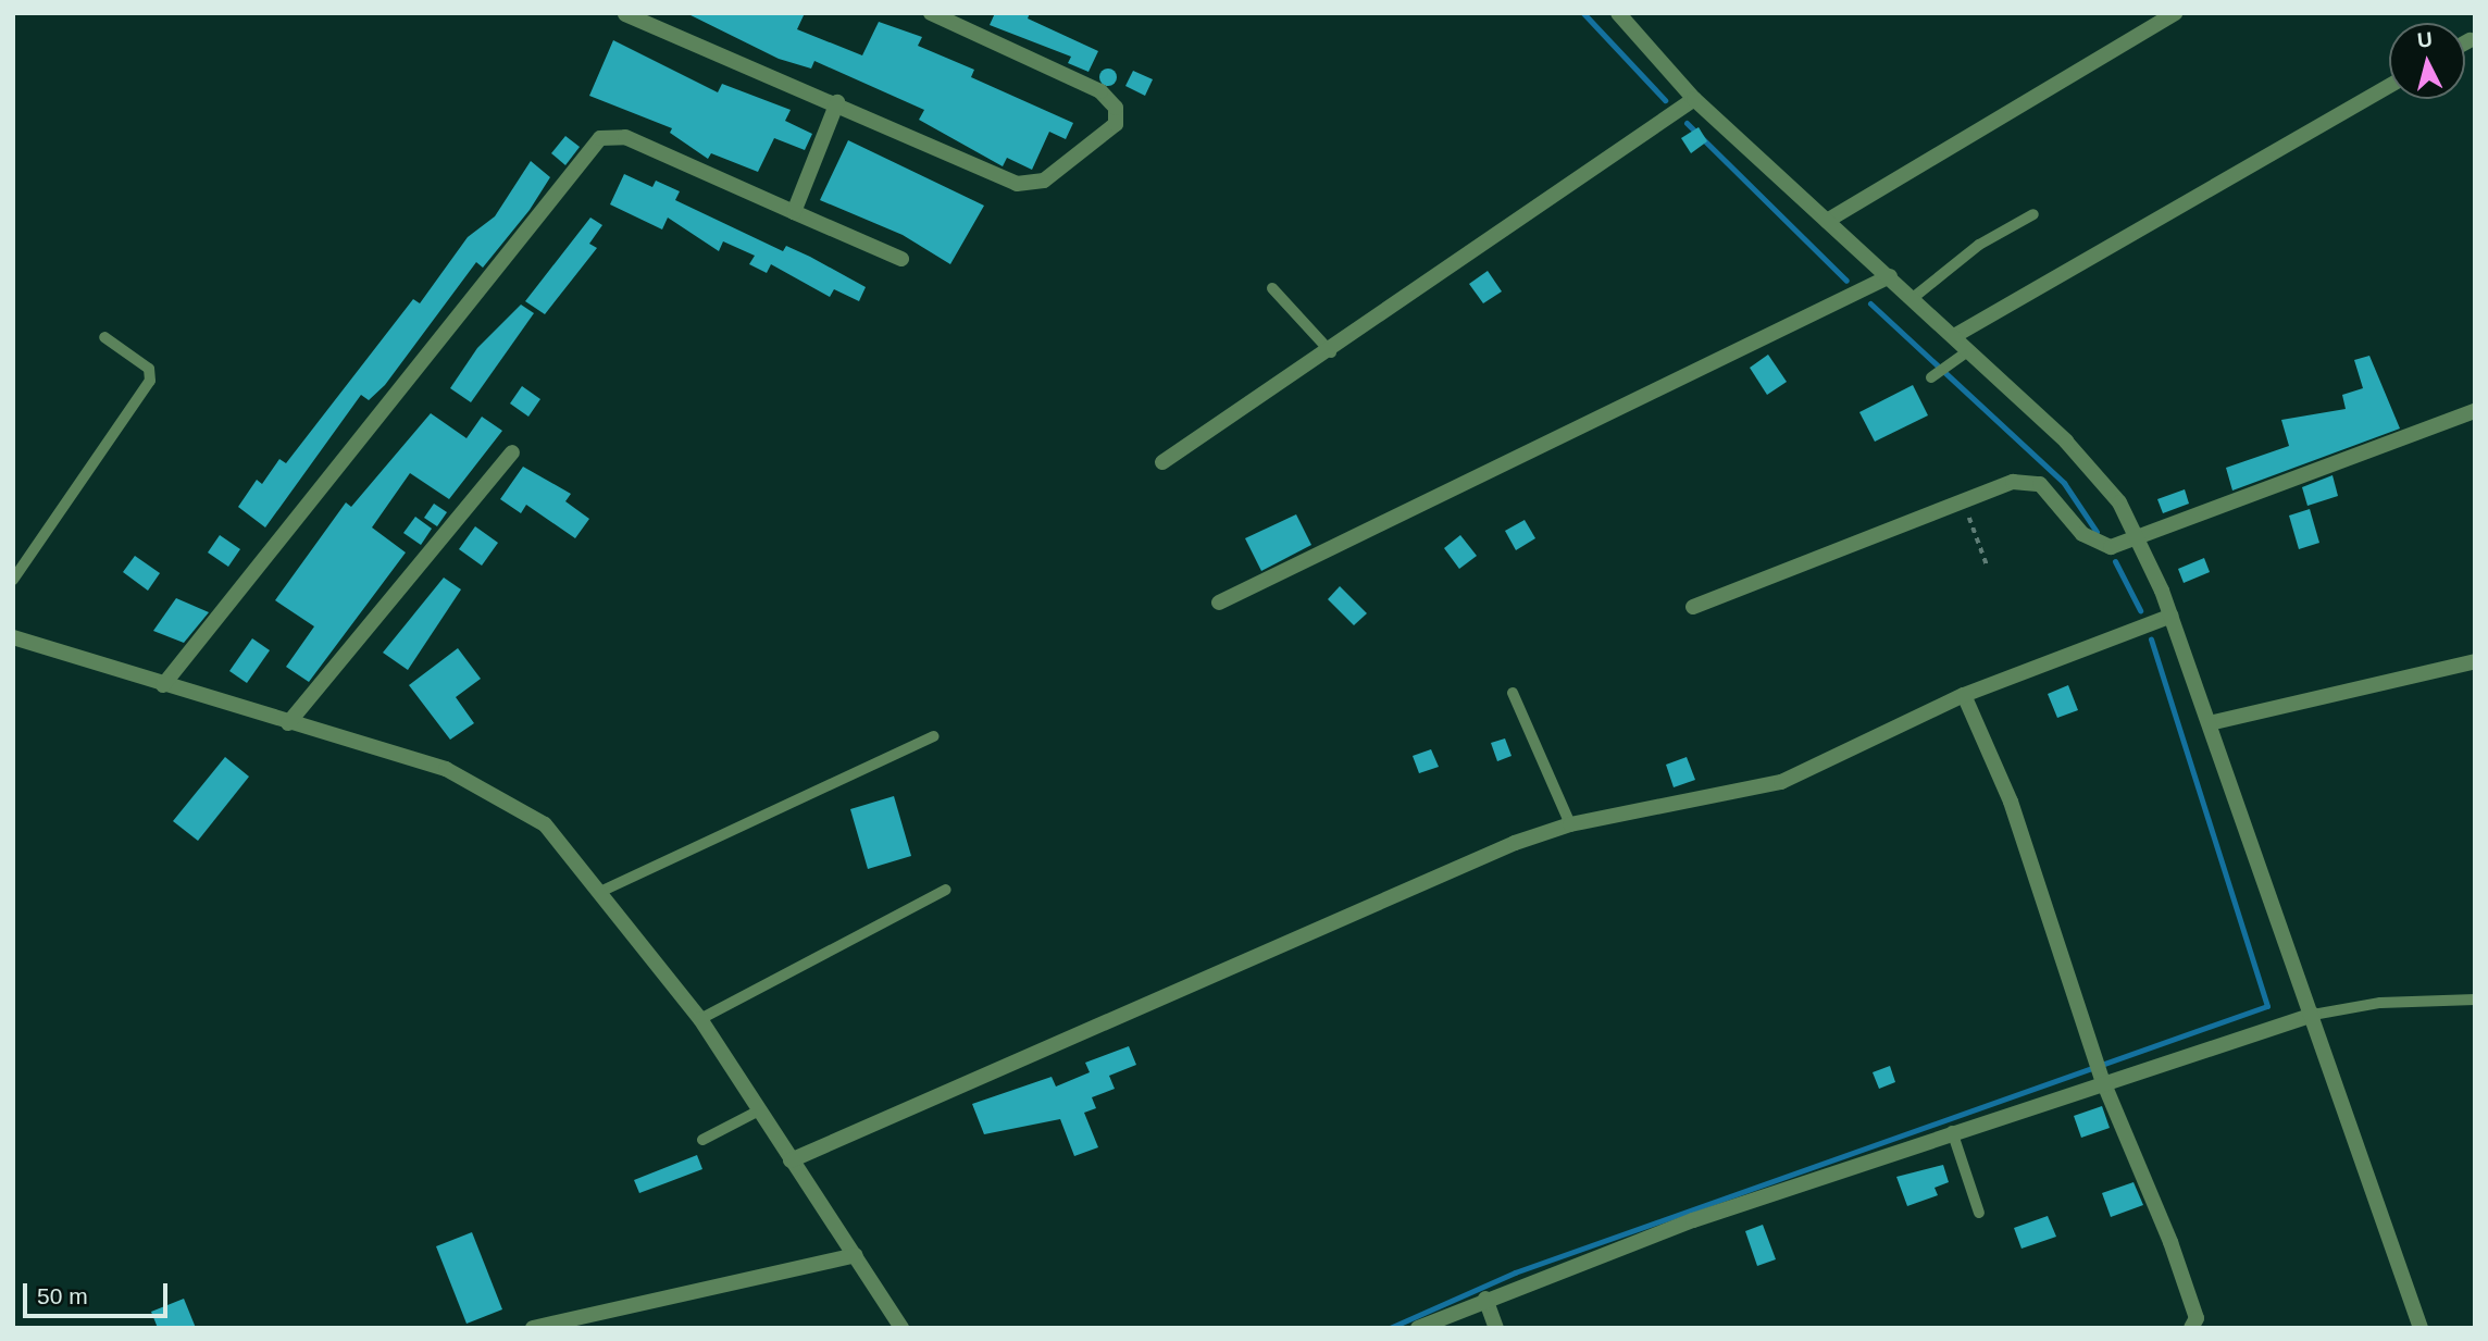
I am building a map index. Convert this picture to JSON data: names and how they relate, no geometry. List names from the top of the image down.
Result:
{
  "scale_bar": "50 m",
  "north": "top"
}
